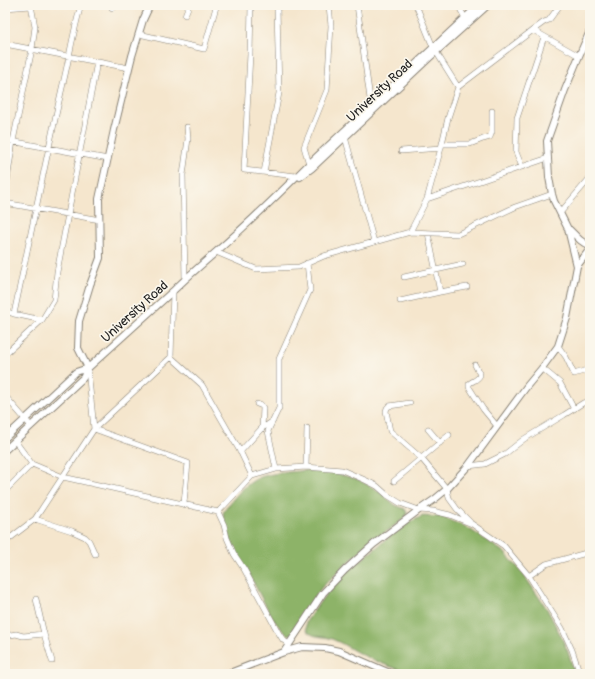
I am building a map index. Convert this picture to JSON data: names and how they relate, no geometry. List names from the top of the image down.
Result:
{
  "streets": {
    "street": ["University Road"]
  }
}
